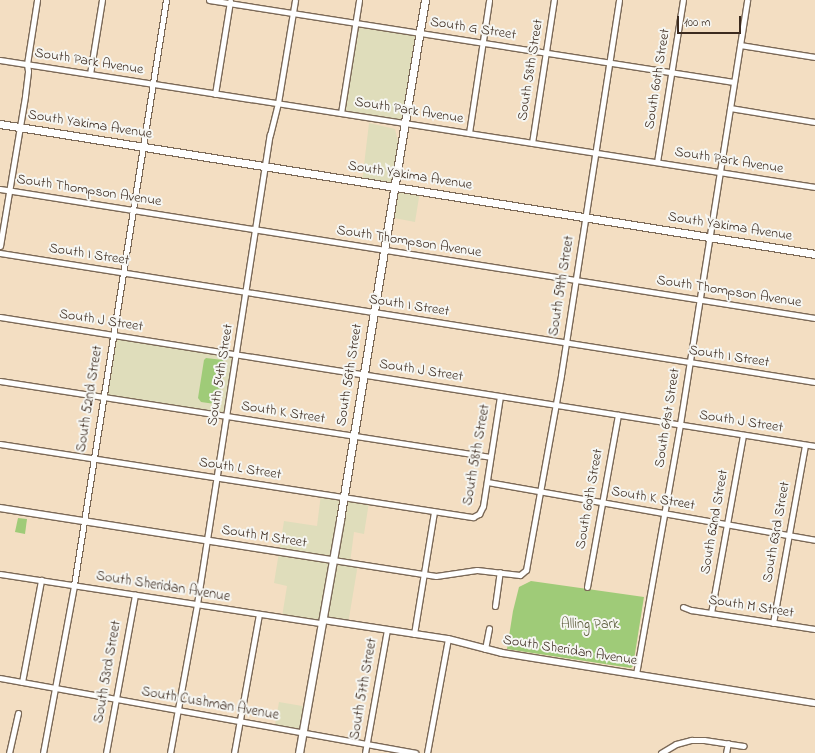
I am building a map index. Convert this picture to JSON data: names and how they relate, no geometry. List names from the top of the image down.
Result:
{
  "streets": {
    "main road": ["South Yakima Avenue", "South 56th Street"],
    "street": [
      "South G Street",
      "South Park Avenue",
      "South 58th Street",
      "South 60th Street",
      "South Thompson Avenue",
      "South I Street",
      "South 59th Street",
      "South J Street",
      "South 54th Street",
      "South 52nd Street",
      "South K Street",
      "South 61st Street",
      "South L Street",
      "South 62nd Street",
      "South 63rd Street",
      "South M Street",
      "South Sheridan Avenue",
      "South 53rd Street",
      "South 57th Street",
      "South Cushman Avenue"
    ]
  },
  "crossings": [
    ["South G Street", "South 58th Street"],
    ["South G Street", "South 60th Street"],
    ["South G Street", "South 59th Street"],
    ["South G Street", "South 54th Street"],
    ["South G Street", "South 56th Street"],
    ["South G Street", "South 61st Street"],
    ["South Park Avenue", "South 58th Street"],
    ["South Park Avenue", "South 60th Street"],
    ["South Park Avenue", "South 59th Street"],
    ["South Park Avenue", "South 54th Street"],
    ["South Park Avenue", "South 56th Street"],
    ["South Park Avenue", "South 52nd Street"],
    ["South Park Avenue", "South 61st Street"],
    ["South 58th Street", "South J Street"],
    ["South 58th Street", "South K Street"],
    ["South 58th Street", "South L Street"],
    ["South 60th Street", "South J Street"],
    ["South 60th Street", "South K Street"],
    ["South Yakima Avenue", "South 59th Street"],
    ["South Yakima Avenue", "South 54th Street"],
    ["South Yakima Avenue", "South 56th Street"],
    ["South Yakima Avenue", "South 52nd Street"],
    ["South Yakima Avenue", "South 61st Street"],
    ["South Thompson Avenue", "South 59th Street"],
    ["South Thompson Avenue", "South 54th Street"],
    ["South Thompson Avenue", "South 56th Street"],
    ["South Thompson Avenue", "South 52nd Street"],
    ["South Thompson Avenue", "South 61st Street"],
    ["South I Street", "South 59th Street"],
    ["South I Street", "South 54th Street"],
    ["South I Street", "South 56th Street"],
    ["South I Street", "South 52nd Street"],
    ["South I Street", "South 61st Street"],
    ["South 59th Street", "South J Street"],
    ["South 59th Street", "South K Street"],
    ["South 59th Street", "South M Street"],
    ["South J Street", "South 54th Street"],
    ["South J Street", "South 56th Street"],
    ["South J Street", "South 52nd Street"],
    ["South J Street", "South 61st Street"],
    ["South J Street", "South 62nd Street"],
    ["South J Street", "South 63rd Street"],
    ["South 54th Street", "South K Street"],
    ["South 54th Street", "South L Street"],
    ["South 54th Street", "South M Street"],
    ["South 54th Street", "South Sheridan Avenue"],
    ["South 54th Street", "South Cushman Avenue"],
    ["South 56th Street", "South K Street"],
    ["South 56th Street", "South L Street"],
    ["South 56th Street", "South M Street"],
    ["South 56th Street", "South Sheridan Avenue"],
    ["South 56th Street", "South Cushman Avenue"],
    ["South 52nd Street", "South K Street"],
    ["South 52nd Street", "South L Street"],
    ["South 52nd Street", "South M Street"],
    ["South 52nd Street", "South Sheridan Avenue"],
    ["South 52nd Street", "South Cushman Avenue"],
    ["South K Street", "South 61st Street"],
    ["South K Street", "South 62nd Street"],
    ["South K Street", "South 63rd Street"],
    ["South 61st Street", "South Sheridan Avenue"],
    ["South 62nd Street", "South M Street"],
    ["South 63rd Street", "South M Street"],
    ["South Sheridan Avenue", "South 53rd Street"],
    ["South Sheridan Avenue", "South 57th Street"],
    ["South 53rd Street", "South Cushman Avenue"],
    ["South 57th Street", "South Cushman Avenue"]
  ],
  "parks": ["Alling Park"],
  "scale_bar": "100 m"
}
